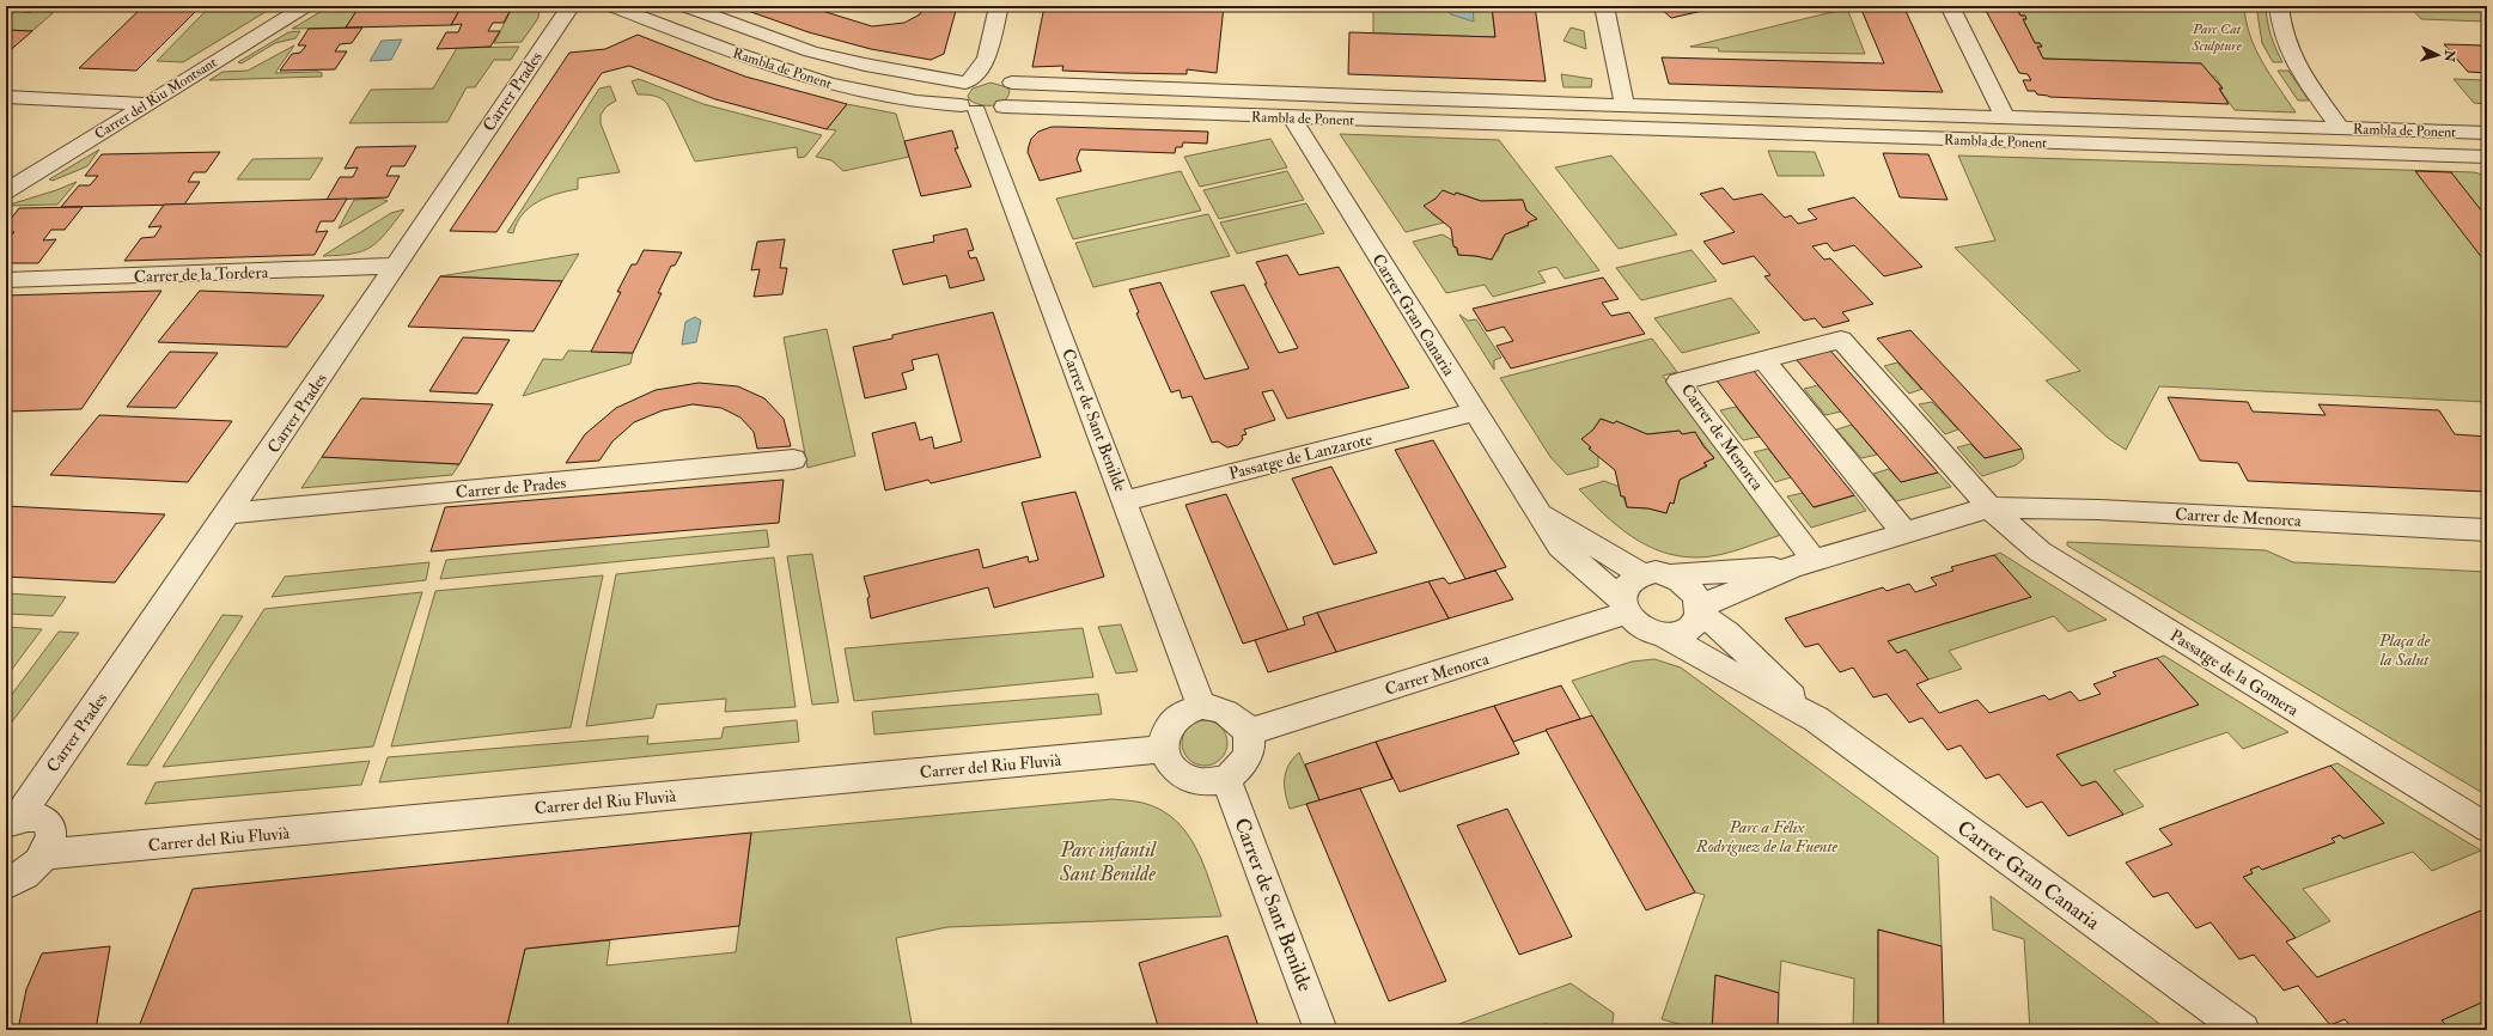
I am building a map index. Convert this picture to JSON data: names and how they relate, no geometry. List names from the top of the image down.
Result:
{
  "streets": {
    "street": [
      "Rambla de Ponent",
      "Carrer Prades",
      "Carrer del Riu Montsant",
      "Carrer de la Tordera",
      "Carrer Gran Canaria",
      "Carrer de Sant Benilde",
      "Carrer de Menorca",
      "Passatge de Lanzarote",
      "Carrer de Prades",
      "Passatge de la Gomera",
      "Carrer Menorca",
      "Carrer del Riu Fluvià"
    ]
  },
  "crossings": [
    ["Rambla de Ponent", "Carrer Gran Canaria"],
    ["Rambla de Ponent", "Carrer de Sant Benilde"],
    ["Carrer Prades", "Carrer de la Tordera"],
    ["Carrer Prades", "Carrer de Prades"],
    ["Carrer Gran Canaria", "Carrer de Menorca"],
    ["Carrer Gran Canaria", "Passatge de Lanzarote"],
    ["Carrer Gran Canaria", "Carrer Menorca"],
    ["Carrer de Sant Benilde", "Passatge de Lanzarote"],
    ["Carrer de Sant Benilde", "Carrer Menorca"],
    ["Carrer de Sant Benilde", "Carrer del Riu Fluvià"],
    ["Carrer de Menorca", "Passatge de la Gomera"],
    ["Carrer de Menorca", "Carrer Menorca"],
    ["Carrer Menorca", "Carrer del Riu Fluvià"]
  ],
  "parks": [
    "Parc Cat Sculpture",
    "Plaça de la Salut",
    "Parc a Félix Rodríguez de la Fuente",
    "Parc infantil Sant Benilde"
  ],
  "north": "right"
}
